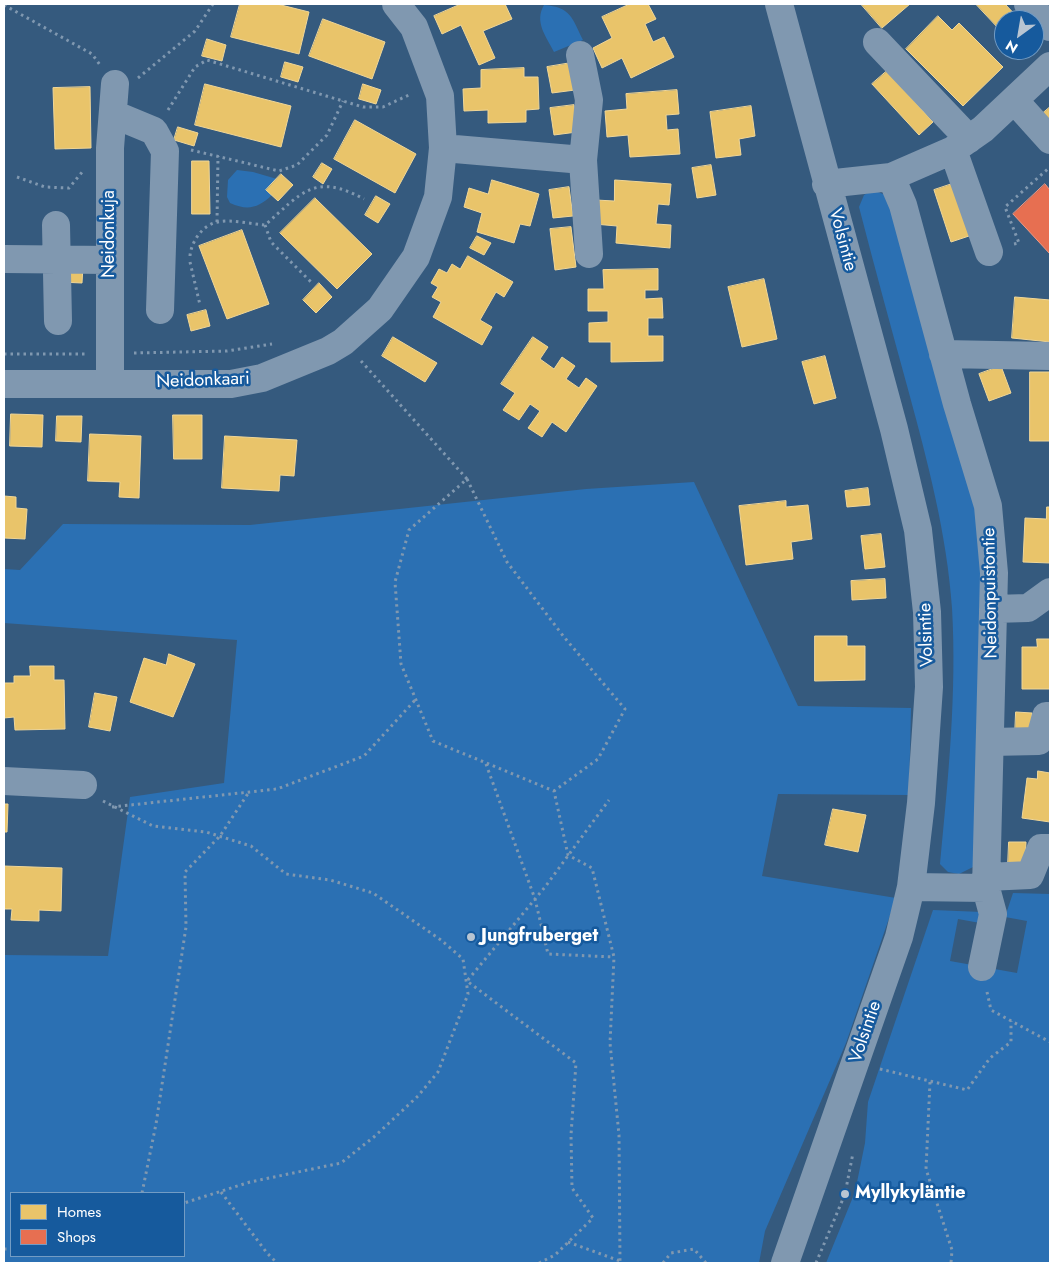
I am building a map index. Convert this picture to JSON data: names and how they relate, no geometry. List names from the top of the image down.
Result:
{
  "streets": {
    "street": [
      "Neidonkuja",
      "Volsintie",
      "Neidonkaari",
      "Neidonpuistontie"
    ]
  },
  "crossings": [
    ["Neidonkuja", "Neidonkaari"]
  ],
  "places": ["Jungfruberget", "Myllykyläntie"],
  "legend": ["Homes", "Shops"],
  "north": "bottom left"
}
